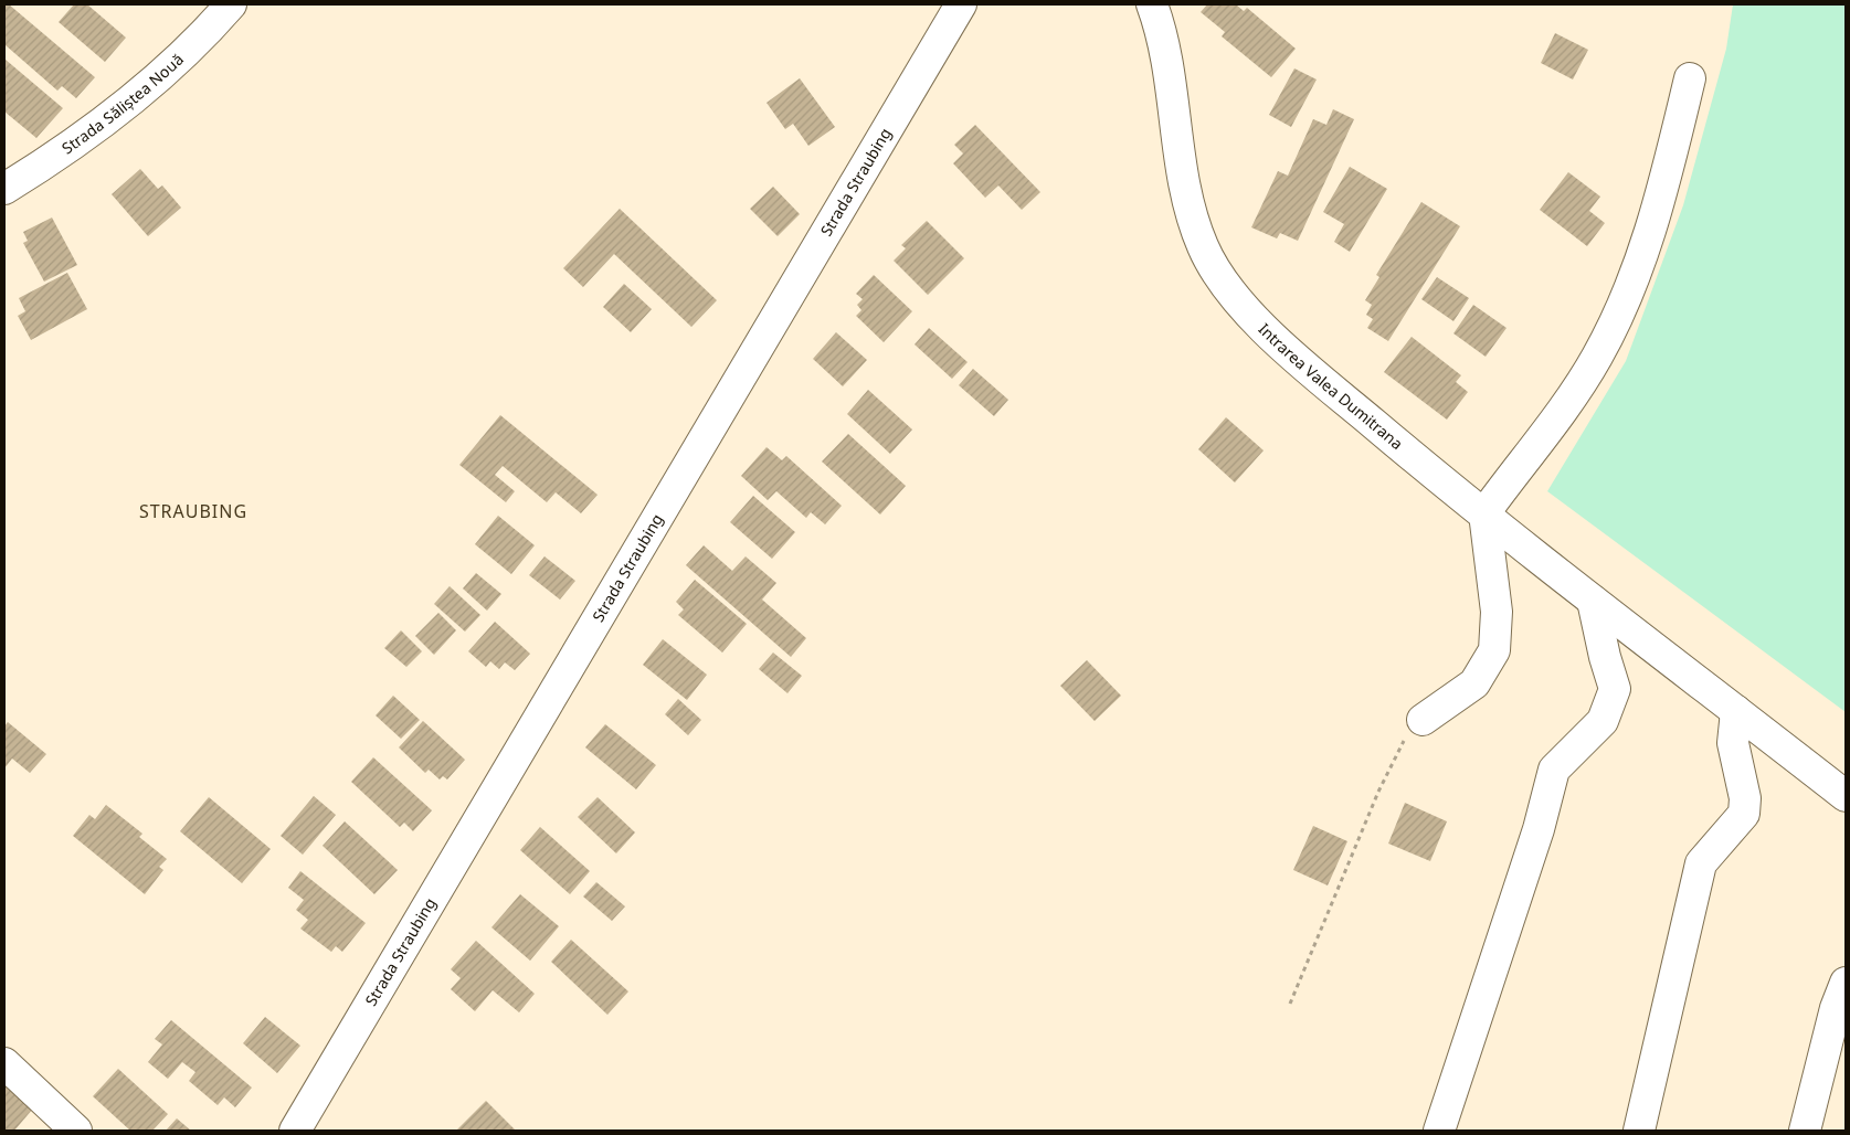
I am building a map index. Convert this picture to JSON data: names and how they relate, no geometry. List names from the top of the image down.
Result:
{
  "streets": {
    "street": ["Strada Săliștea Nouă", "Strada Straubing", "Intrarea Valea Dumitrana"]
  },
  "districts": ["STRAUBING"]
}
